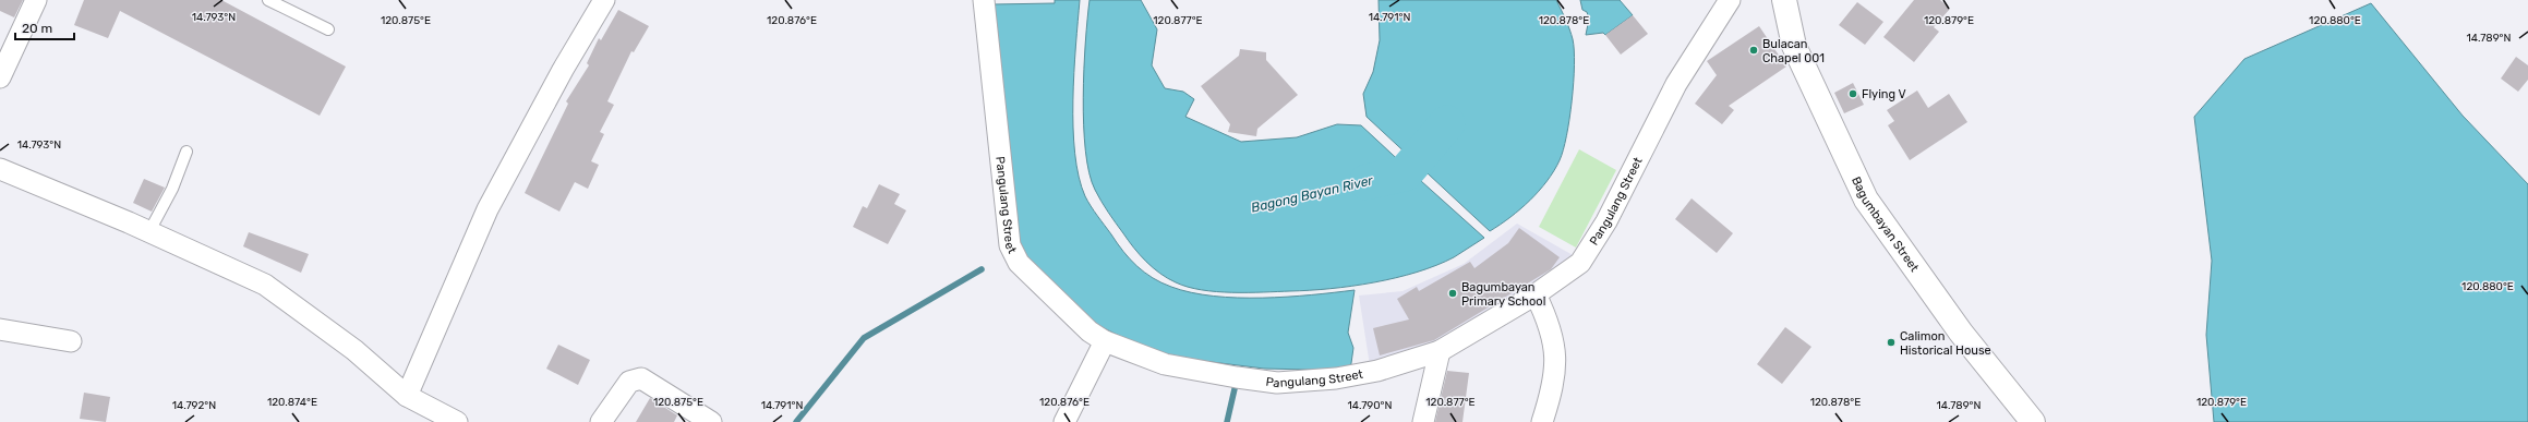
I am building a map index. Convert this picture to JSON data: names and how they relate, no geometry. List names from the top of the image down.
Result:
{
  "streets": {
    "main road": ["Bagumbayan Street"],
    "street": ["Pangulang Street"]
  },
  "water": ["Bagong Bayan River"],
  "places": [
    "Bulacan Chapel 001",
    "Flying V",
    "Bagumbayan Primary School",
    "Calimon Historical House"
  ],
  "scale_bar": "20 m",
  "coordinates": [
    "14.793°N",
    "14.791°N",
    "120.875°E",
    "120.876°E",
    "120.877°E",
    "120.878°E",
    "120.879°E",
    "120.880°E",
    "14.789°N",
    "120.874°E",
    "14.792°N",
    "14.790°N"
  ]
}
